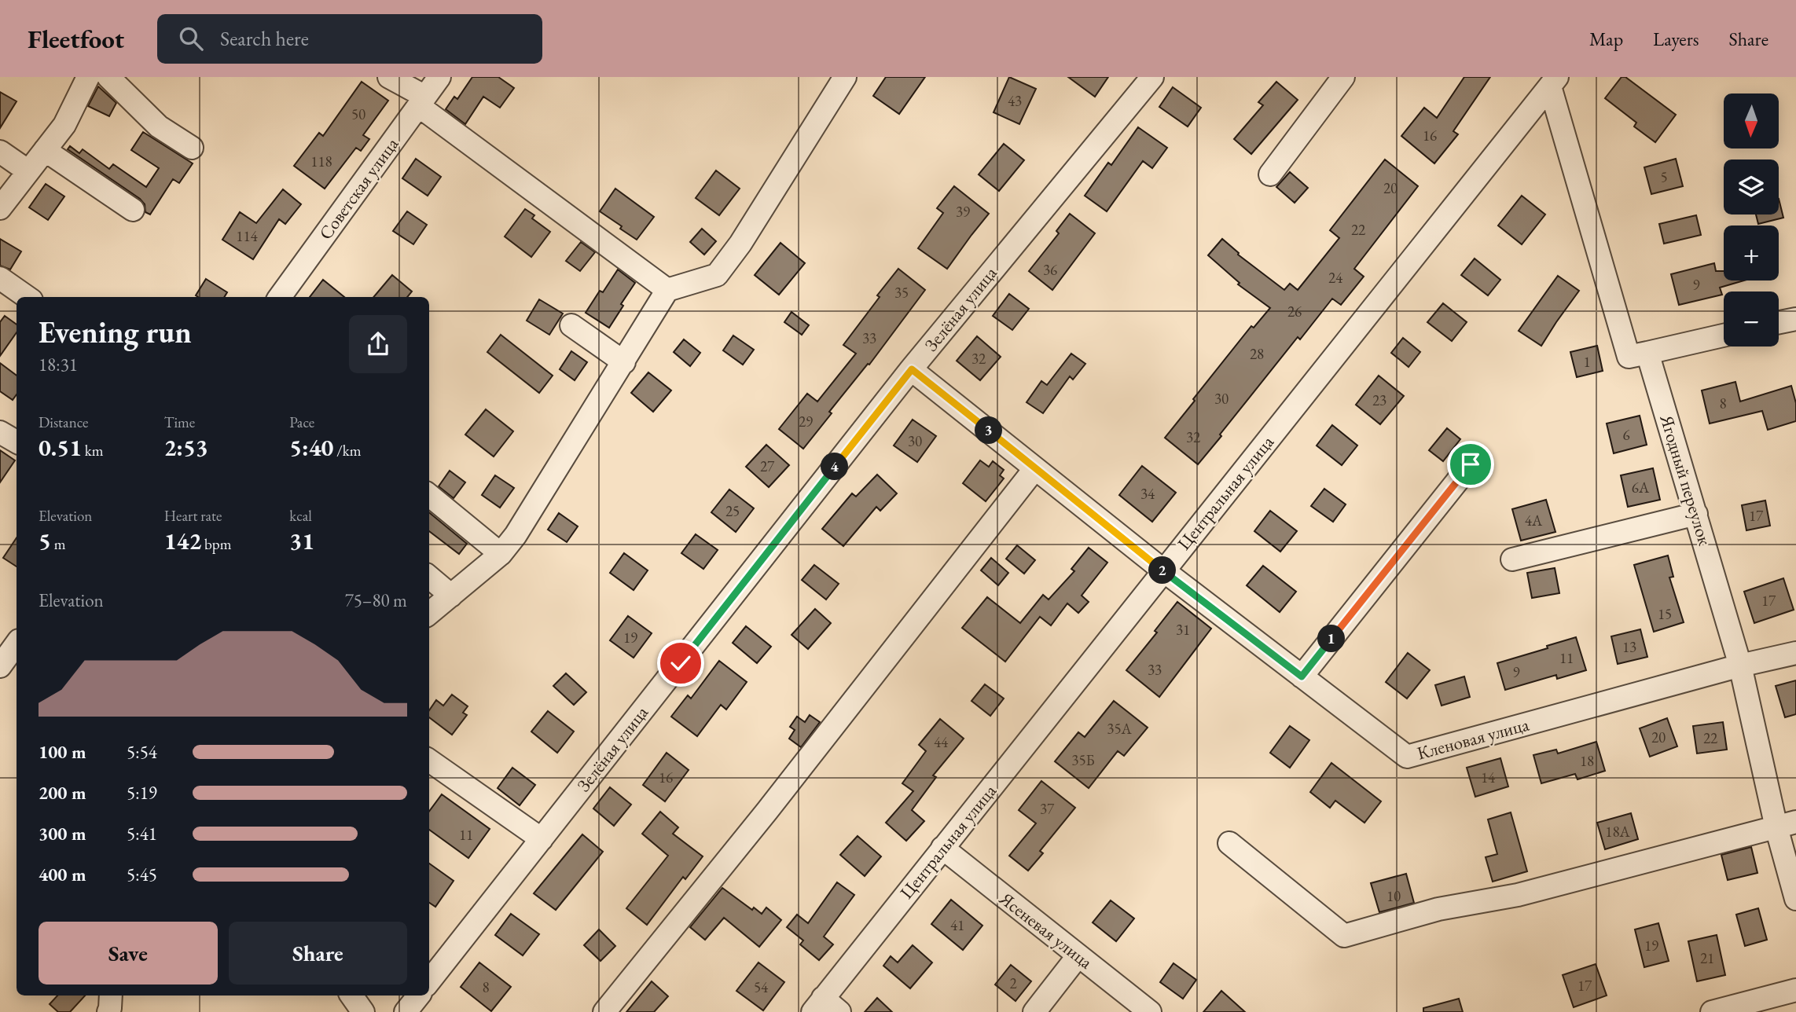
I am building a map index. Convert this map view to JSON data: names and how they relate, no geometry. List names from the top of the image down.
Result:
{
  "streets": {
    "street": [
      "Советская улица",
      "Зелёная улица",
      "Ягодный переулок",
      "Центральная улица",
      "Кленовая улица",
      "Ясеневая улица"
    ]
  },
  "crossings": [
    ["Зелёная улица", "Кленовая улица"],
    ["Ягодный переулок", "Кленовая улица"],
    ["Центральная улица", "Кленовая улица"],
    ["Центральная улица", "Ясеневая улица"]
  ],
  "house_numbers": [
    "43",
    "50",
    "16",
    "118",
    "5",
    "20",
    "39",
    "22",
    "114",
    "36",
    "24",
    "9",
    "35",
    "26",
    "33",
    "28",
    "32",
    "1",
    "30",
    "23",
    "8",
    "29",
    "6",
    "32",
    "30",
    "27",
    "6А",
    "34",
    "25",
    "17",
    "4А",
    "17",
    "15",
    "31",
    "19",
    "13",
    "11",
    "33",
    "9",
    "35А",
    "20",
    "22",
    "44",
    "35Б",
    "18",
    "16",
    "14",
    "37",
    "18А",
    "11",
    "10",
    "41",
    "19",
    "21",
    "2",
    "17",
    "8",
    "54"
  ],
  "north": "bottom",
  "page": {
    "header": "Fleetfoot",
    "search": "Search here",
    "nav": ["Map", "Layers", "Share"],
    "map_buttons": ["+", "−"],
    "heading": ["Evening run", "18:31"],
    "stats": [
      ["Distance", "0.51 km"],
      ["Time", "2:53"],
      ["Pace", "5:40 /km"],
      ["Elevation", "5 m"],
      ["Heart rate", "142 bpm"],
      ["kcal", "31"]
    ],
    "pins": [
      "3",
      "4",
      "2",
      "1"
    ],
    "chart": ["Elevation", "75–80 m"],
    "list": [
      {
        "name": "100 m",
        "note": "5:54"
      },
      {
        "name": "200 m",
        "note": "5:19"
      },
      {
        "name": "300 m",
        "note": "5:41"
      },
      {
        "name": "400 m",
        "note": "5:45"
      }
    ],
    "buttons": ["Save", "Share"]
  }
}
